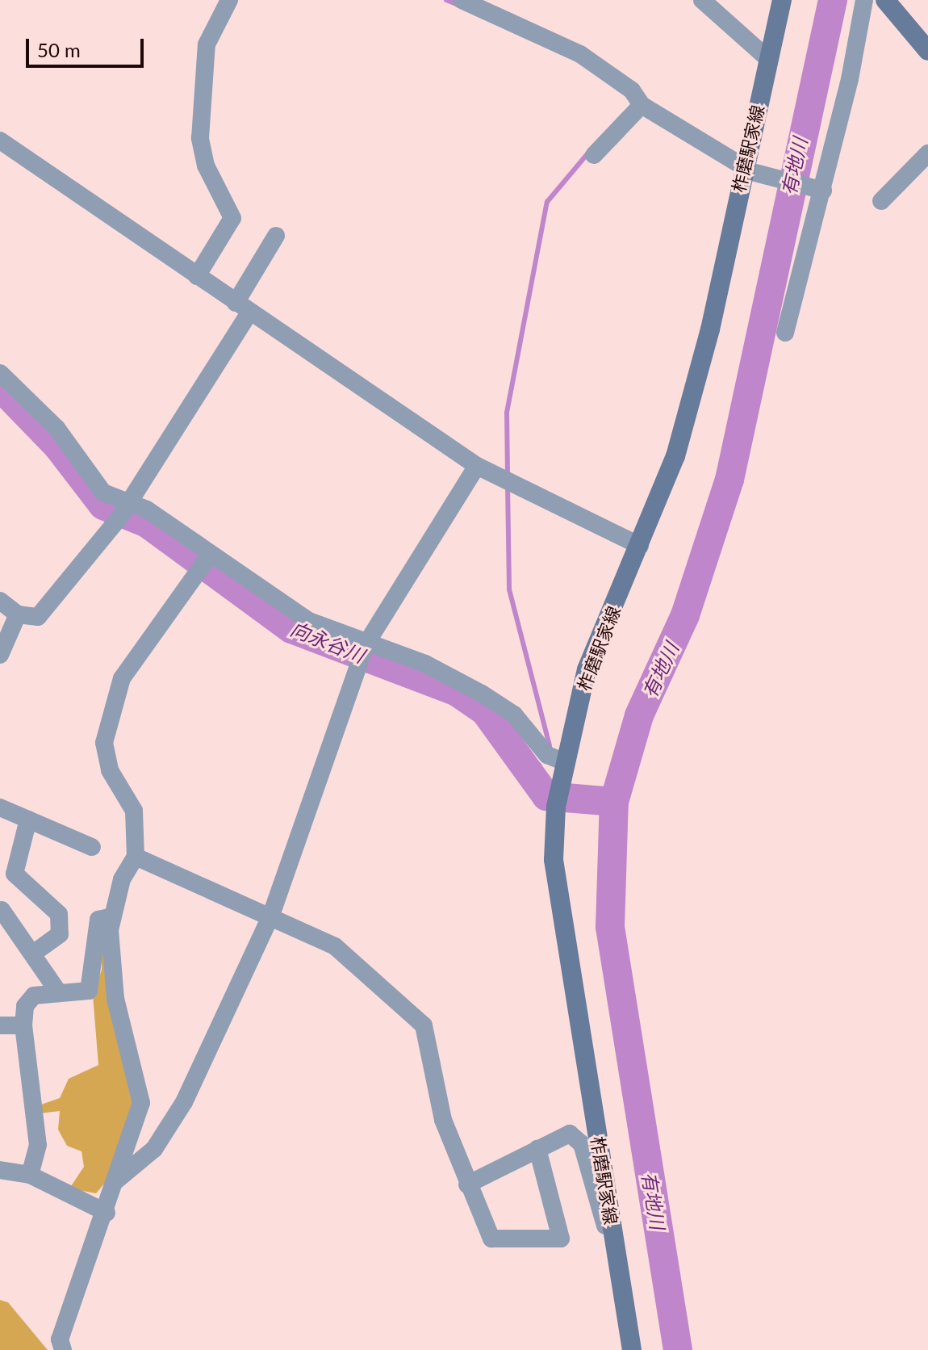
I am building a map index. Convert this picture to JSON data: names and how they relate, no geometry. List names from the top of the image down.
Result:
{
  "streets": {
    "main road": ["柞磨駅家線"]
  },
  "water": ["有地川", "向永谷川"],
  "scale_bar": "50 m"
}
